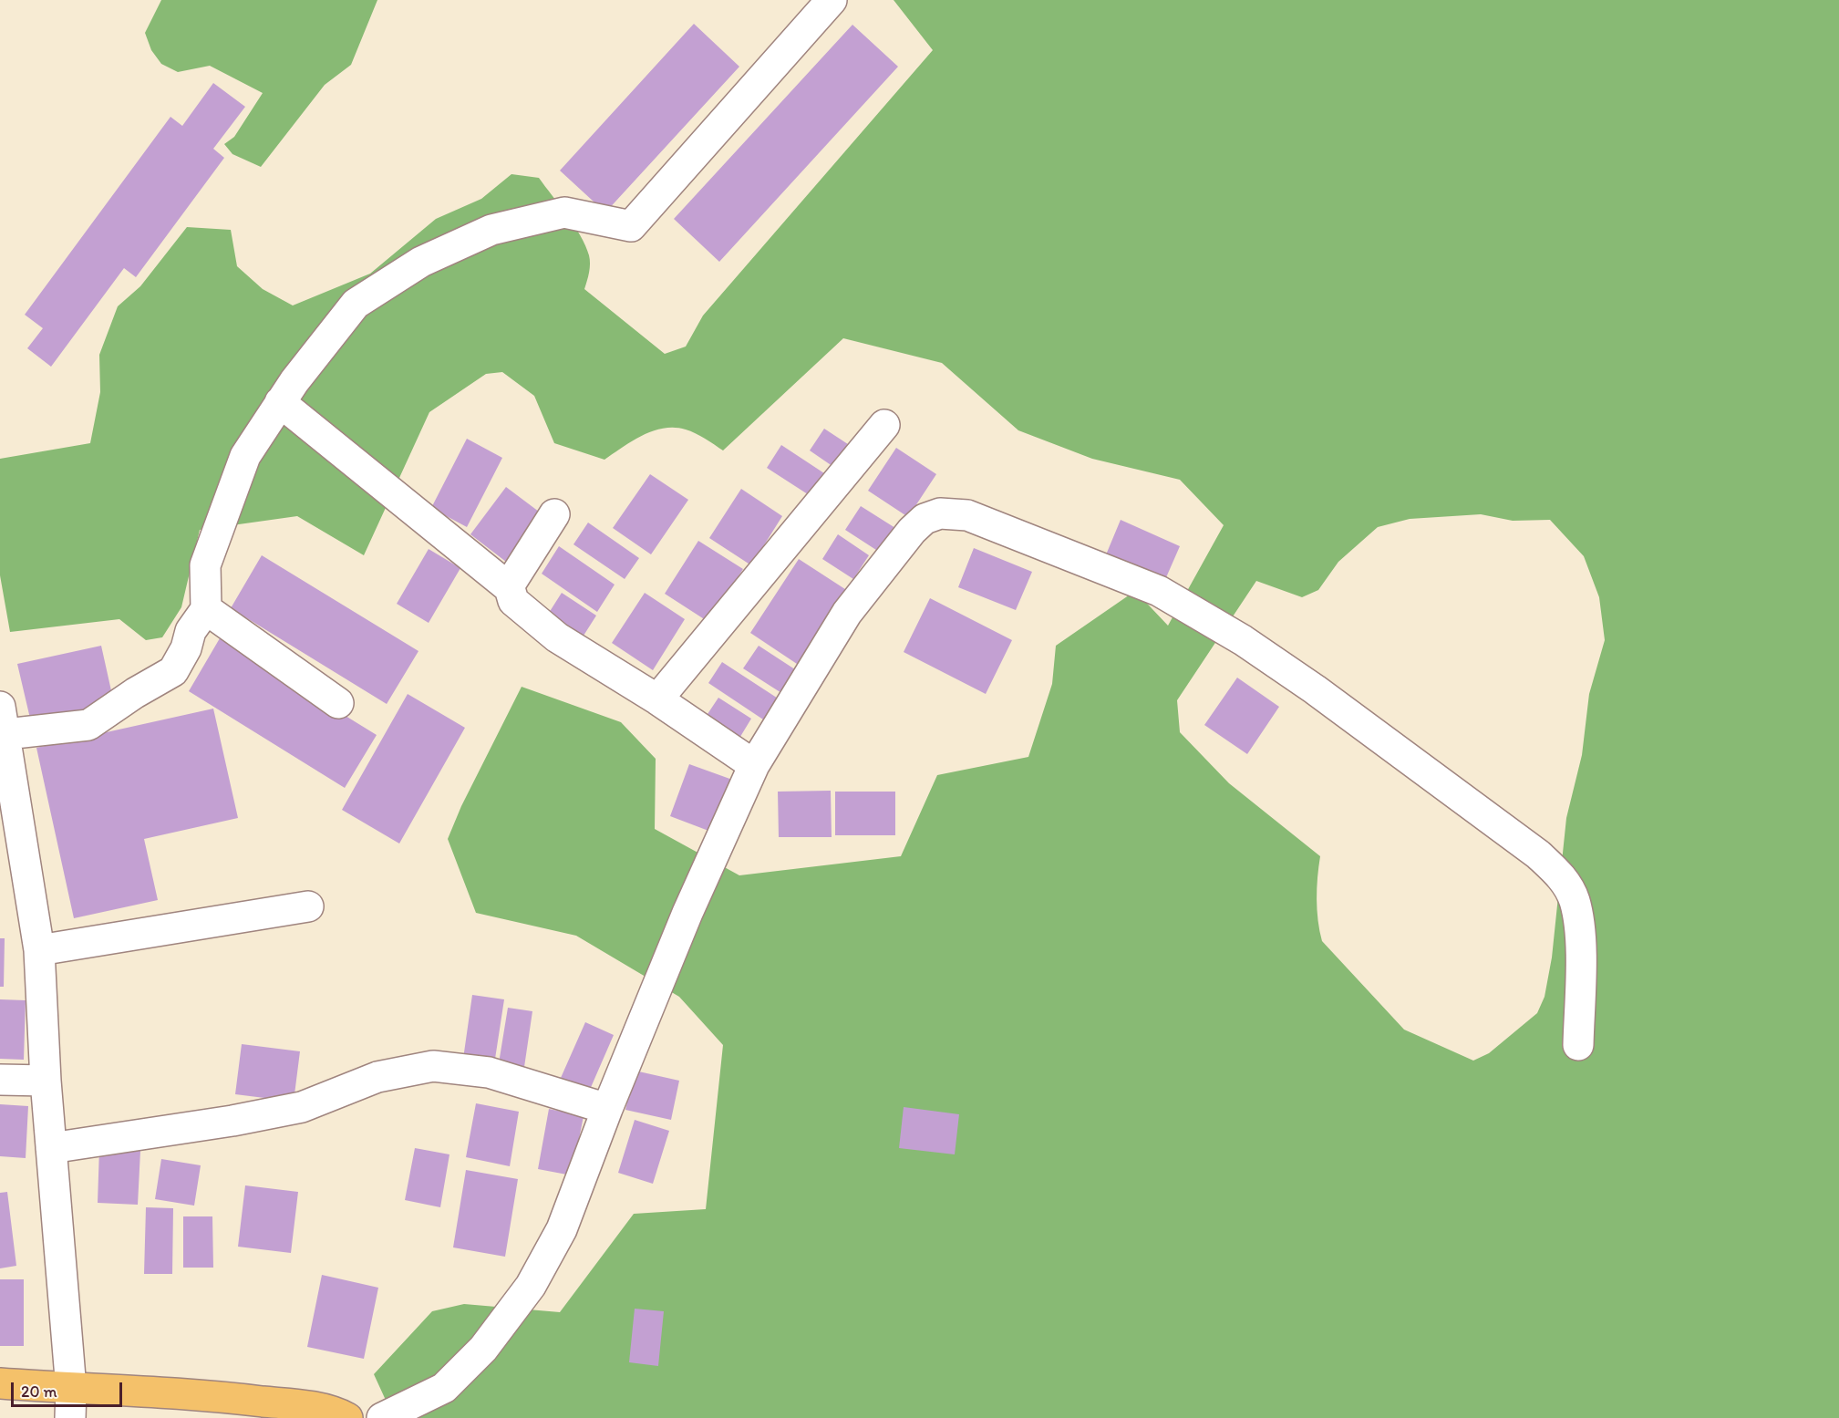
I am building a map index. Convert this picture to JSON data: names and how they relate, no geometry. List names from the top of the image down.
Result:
{
  "scale_bar": "20 m"
}
